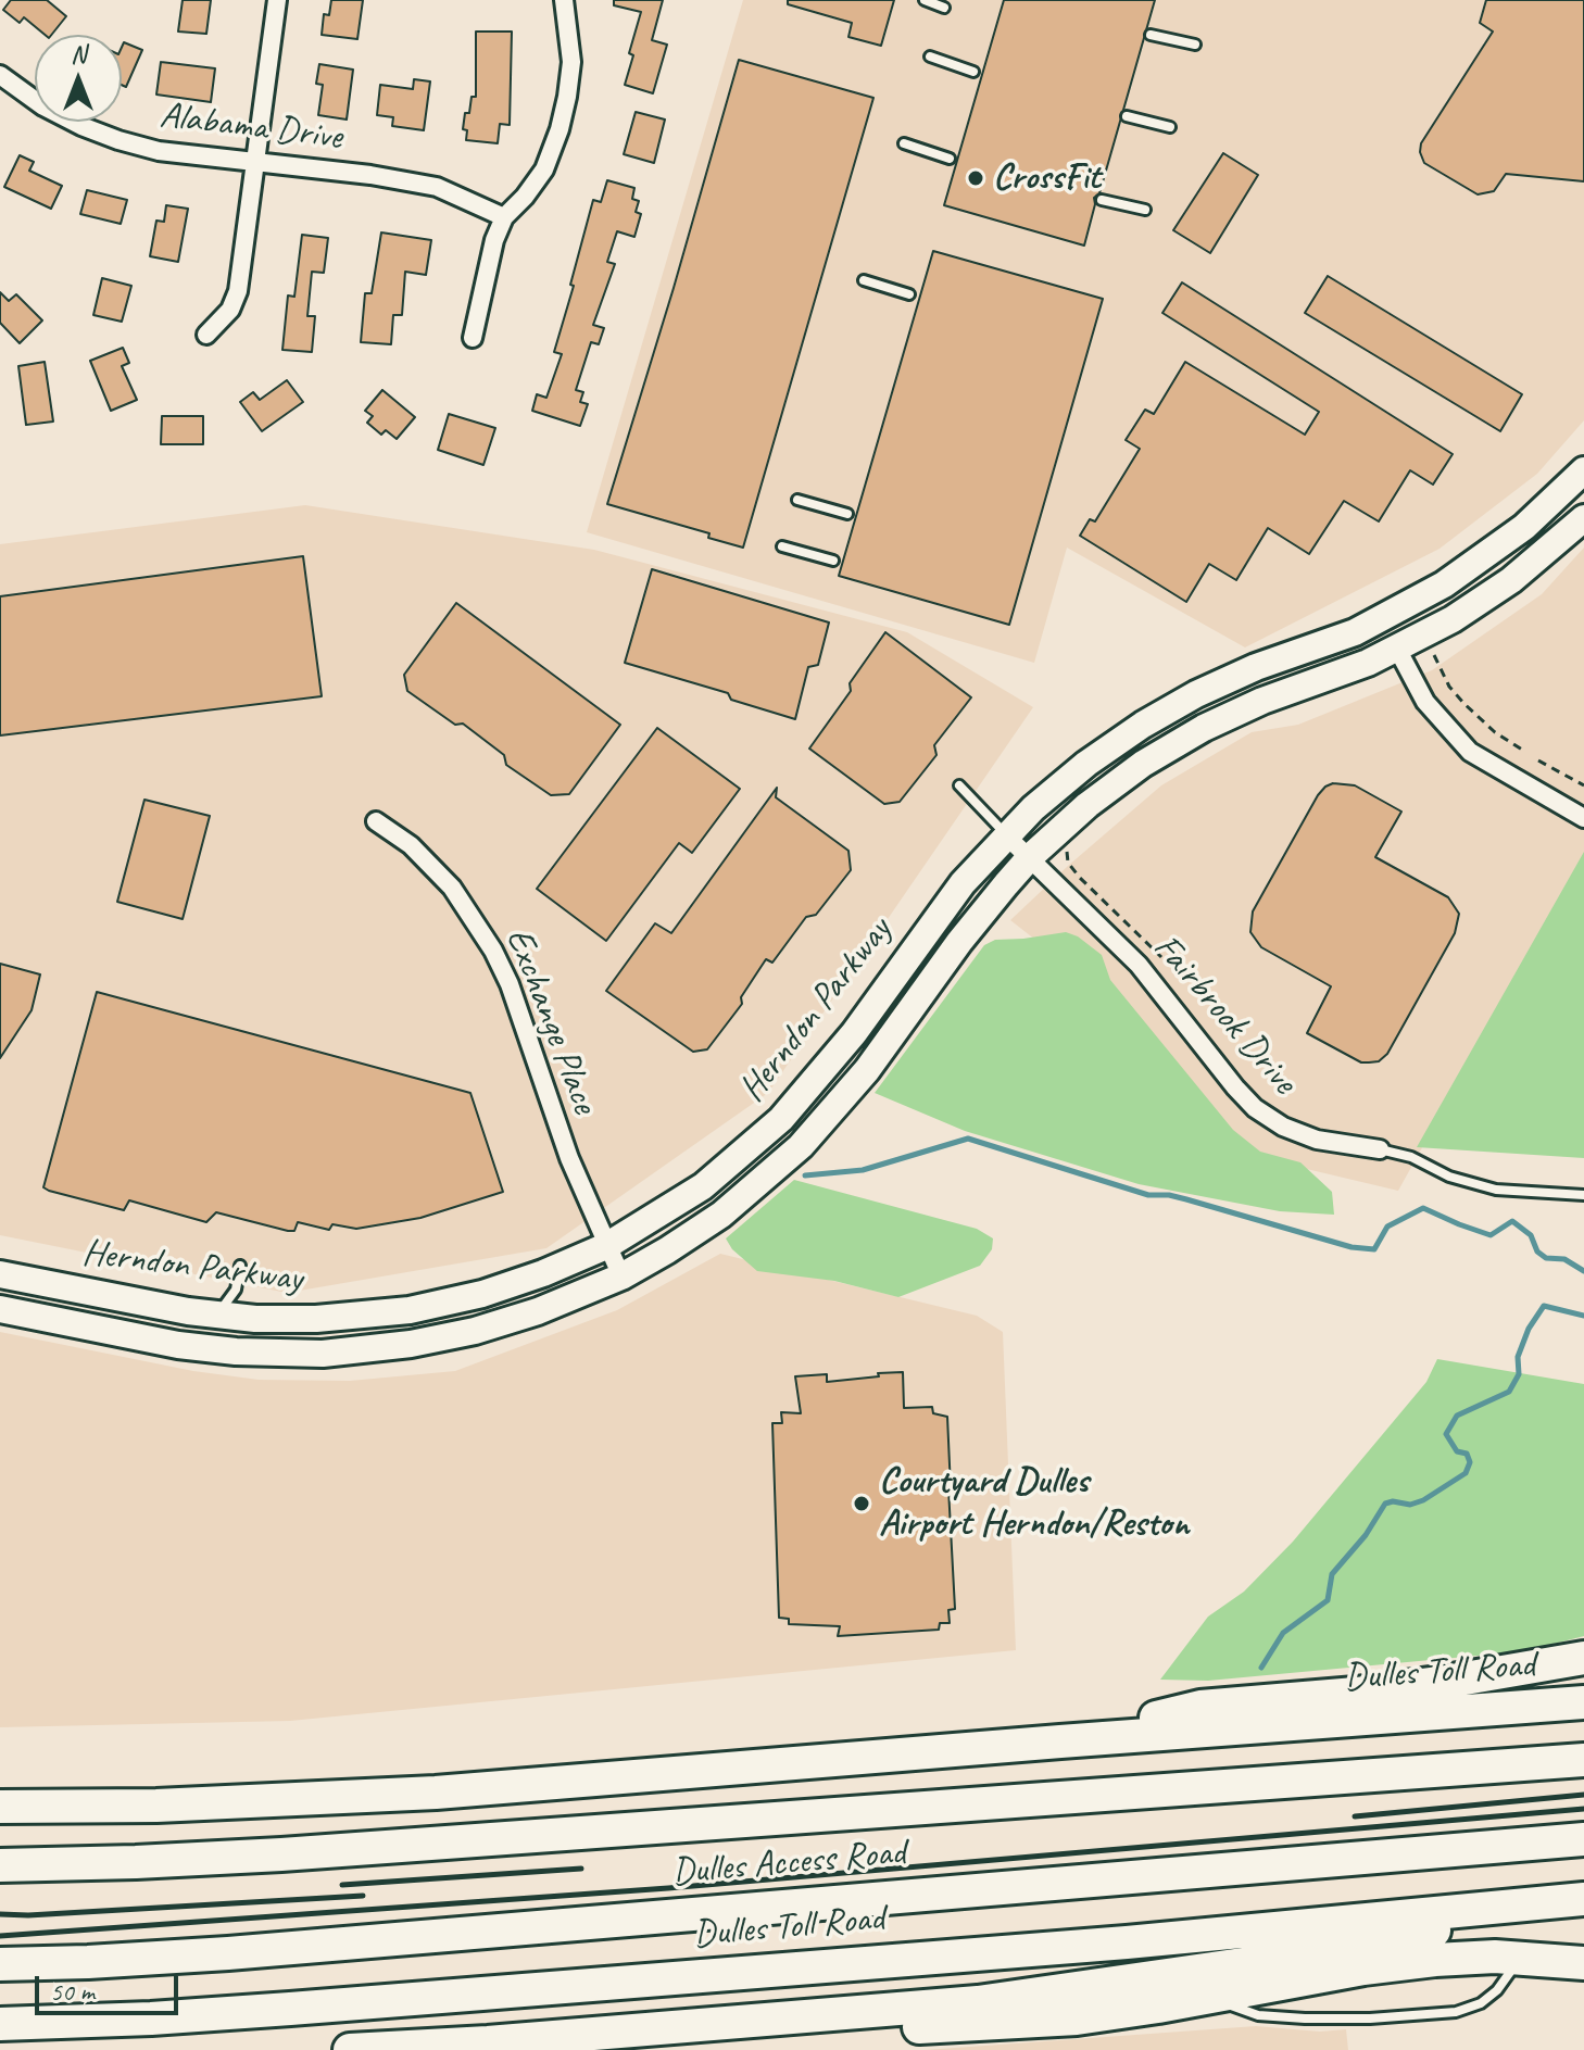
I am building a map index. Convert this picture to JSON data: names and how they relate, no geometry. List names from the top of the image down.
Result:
{
  "streets": {
    "highway": ["Dulles Toll Road", "Dulles Access Road"],
    "main road": ["Herndon Parkway"],
    "street": ["Alabama Drive", "Fairbrook Drive", "Exchange Place"]
  },
  "crossings": [
    ["Herndon Parkway", "Fairbrook Drive"],
    ["Herndon Parkway", "Exchange Place"]
  ],
  "places": ["CrossFit", "Courtyard Dulles Airport Herndon/Reston"],
  "scale_bar": "50 m",
  "north": "top"
}
